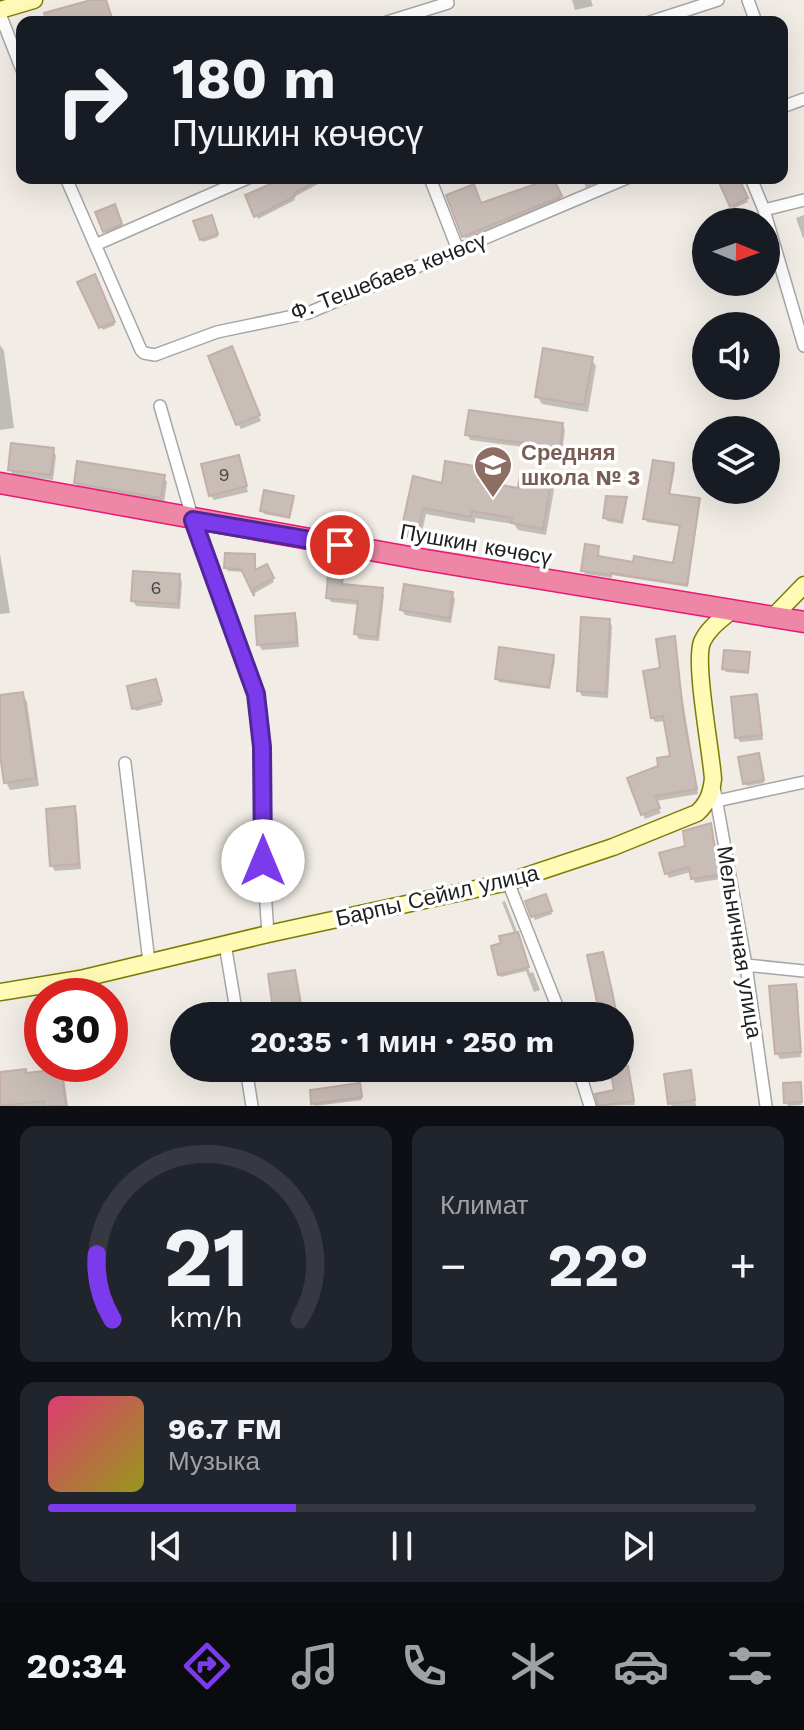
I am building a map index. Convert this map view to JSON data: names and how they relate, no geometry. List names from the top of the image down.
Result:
{
  "streets": {
    "highway": ["Пушкин көчөсү"],
    "main road": ["Барпы Сейил улица"],
    "street": ["Ф. Тешебаев көчөсү", "Мельничная улица"]
  },
  "crossings": [
    ["Барпы Сейил улица", "Мельничная улица"]
  ],
  "places": {
    "school or university": ["Средняя школа № 3"]
  },
  "house_numbers": ["9", "6"],
  "north": "right",
  "page": {
    "turn": ["180 m", "Пушкин көчөсү"],
    "limit": "30",
    "trip": "20:35 · 1 мин · 250 m",
    "tile": "Климат",
    "heat": ["−", "22°", "+"],
    "song": ["96.7 FM", "Музыка"],
    "tabs": "20:34",
    "gauge": ["21", "km/h"]
  }
}
